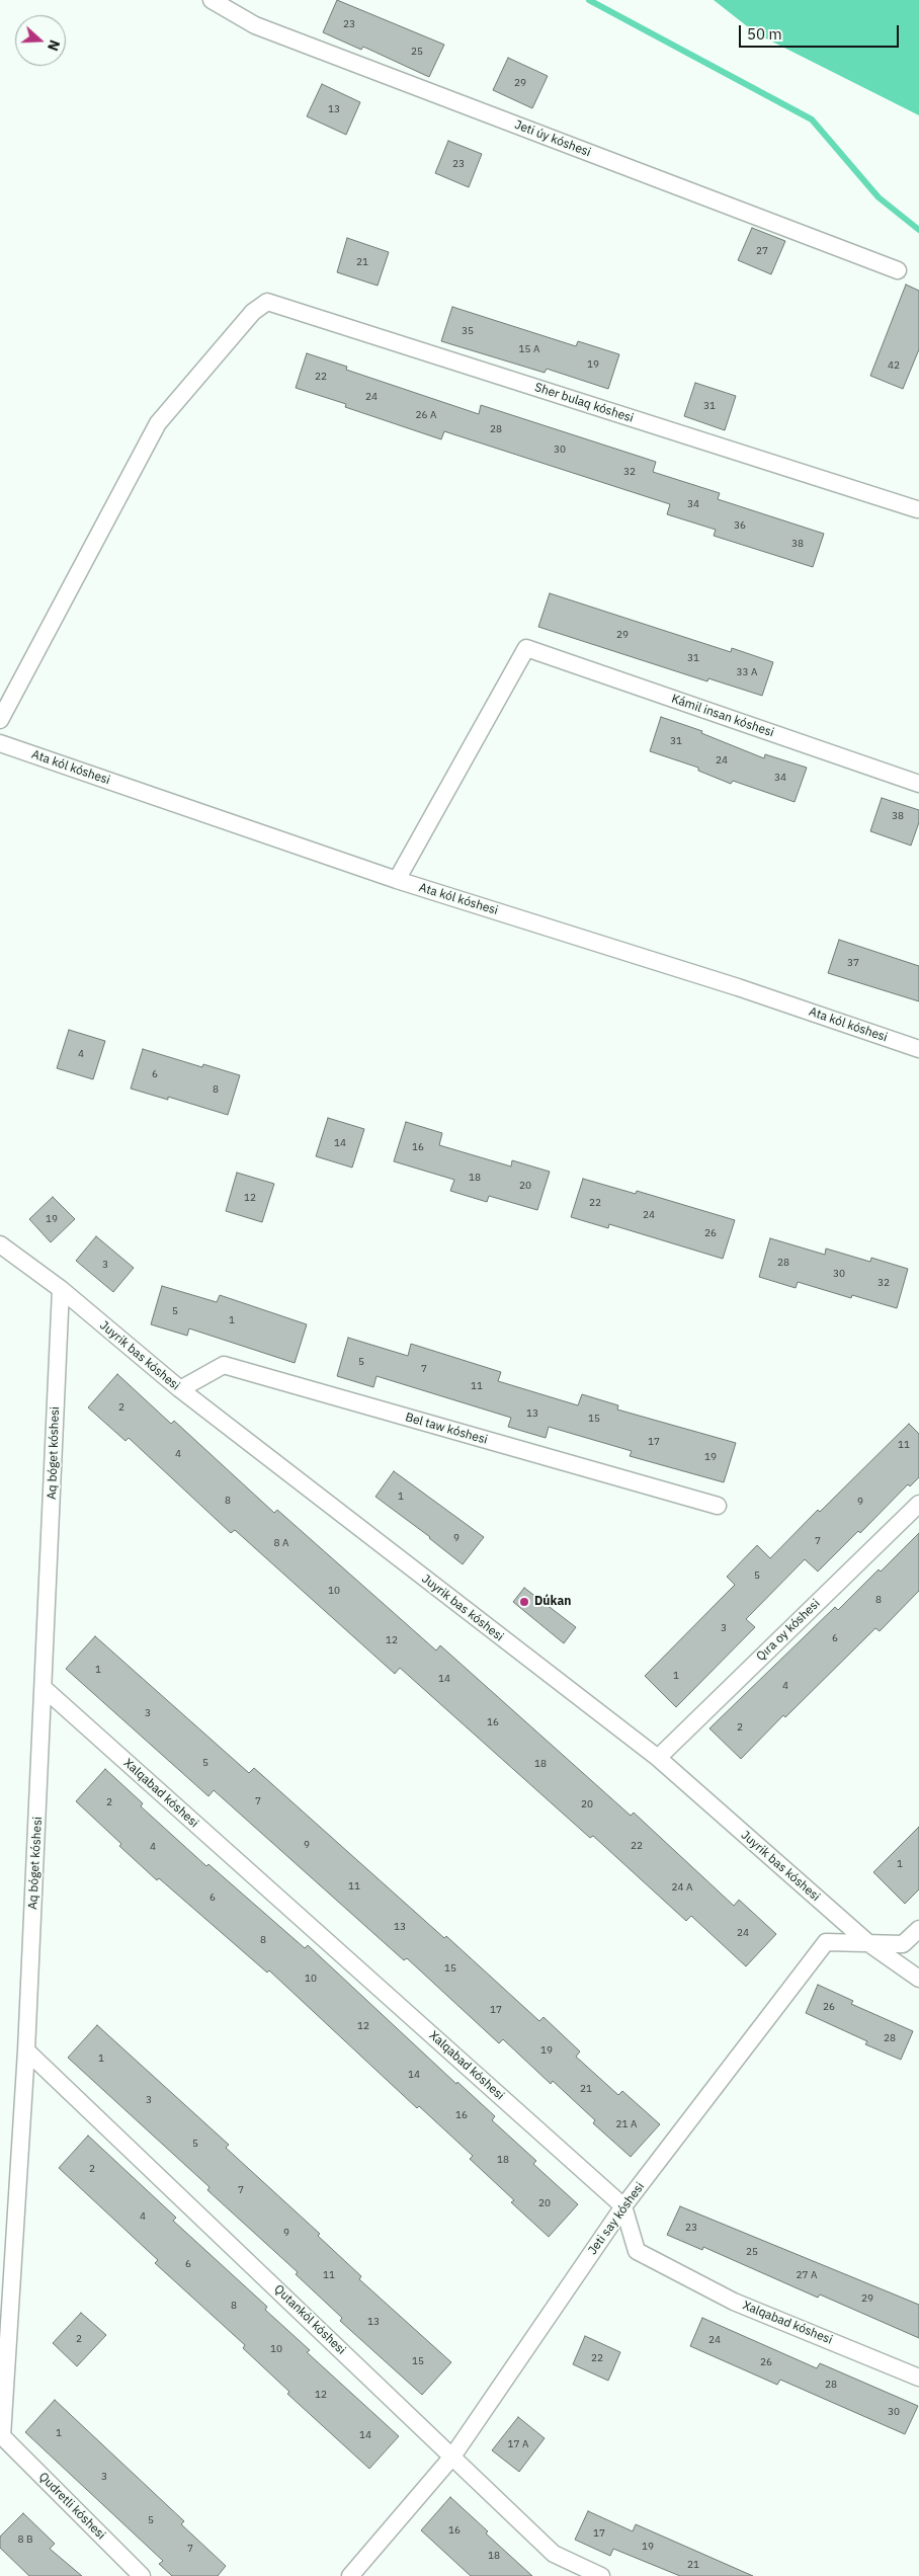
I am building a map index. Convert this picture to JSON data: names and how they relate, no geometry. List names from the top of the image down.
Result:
{
  "streets": {
    "street": [
      "Jeti úy kóshesi",
      "Sher bulaq kóshesi",
      "Kámil insan kóshesi",
      "Ata kól kóshesi",
      "Juyrik bas kóshesi",
      "Bel taw kóshesi",
      "Aq bóget kóshesi",
      "Qıra oy kóshesi",
      "Xalqabad kóshesi",
      "Jeti say kóshesi",
      "Qutankól kóshesi",
      "Qudretli kóshesi"
    ]
  },
  "crossings": [
    ["Kámil insan kóshesi", "Ata kól kóshesi"],
    ["Juyrik bas kóshesi", "Bel taw kóshesi"],
    ["Juyrik bas kóshesi", "Aq bóget kóshesi"],
    ["Juyrik bas kóshesi", "Qıra oy kóshesi"],
    ["Juyrik bas kóshesi", "Jeti say kóshesi"],
    ["Aq bóget kóshesi", "Xalqabad kóshesi"],
    ["Aq bóget kóshesi", "Qutankól kóshesi"],
    ["Aq bóget kóshesi", "Qudretli kóshesi"],
    ["Xalqabad kóshesi", "Jeti say kóshesi"],
    ["Jeti say kóshesi", "Qutankól kóshesi"]
  ],
  "places": ["Dúkan"],
  "house_numbers": [
    "23",
    "25",
    "29",
    "13",
    "23",
    "27",
    "21",
    "35",
    "15 А",
    "19",
    "42",
    "22",
    "24",
    "31",
    "26 А",
    "28",
    "30",
    "32",
    "34",
    "36",
    "38",
    "29",
    "31",
    "33 А",
    "31",
    "24",
    "34",
    "38",
    "37",
    "4",
    "6",
    "8",
    "14",
    "16",
    "18",
    "20",
    "12",
    "22",
    "24",
    "19",
    "26",
    "28",
    "3",
    "30",
    "32",
    "5",
    "1",
    "5",
    "7",
    "11",
    "2",
    "13",
    "15",
    "17",
    "11",
    "4",
    "19",
    "1",
    "8",
    "9",
    "9",
    "7",
    "8 А",
    "5",
    "10",
    "8",
    "3",
    "6",
    "12",
    "1",
    "1",
    "14",
    "4",
    "3",
    "16",
    "2",
    "5",
    "18",
    "7",
    "2",
    "20",
    "9",
    "22",
    "4",
    "1",
    "11",
    "24 А",
    "6",
    "13",
    "24",
    "8",
    "15",
    "10",
    "26",
    "17",
    "12",
    "28",
    "19",
    "1",
    "14",
    "21",
    "3",
    "16",
    "21 А",
    "5",
    "18",
    "2",
    "7",
    "20",
    "4",
    "23",
    "9",
    "25",
    "6",
    "11",
    "27 А",
    "29",
    "8",
    "13",
    "2",
    "24",
    "10",
    "22",
    "15",
    "26",
    "28",
    "12",
    "30",
    "1",
    "14",
    "17 А",
    "3",
    "5",
    "16",
    "17",
    "8 В",
    "19",
    "7",
    "18",
    "21"
  ],
  "scale_bar": "50 m",
  "north": "right"
}
